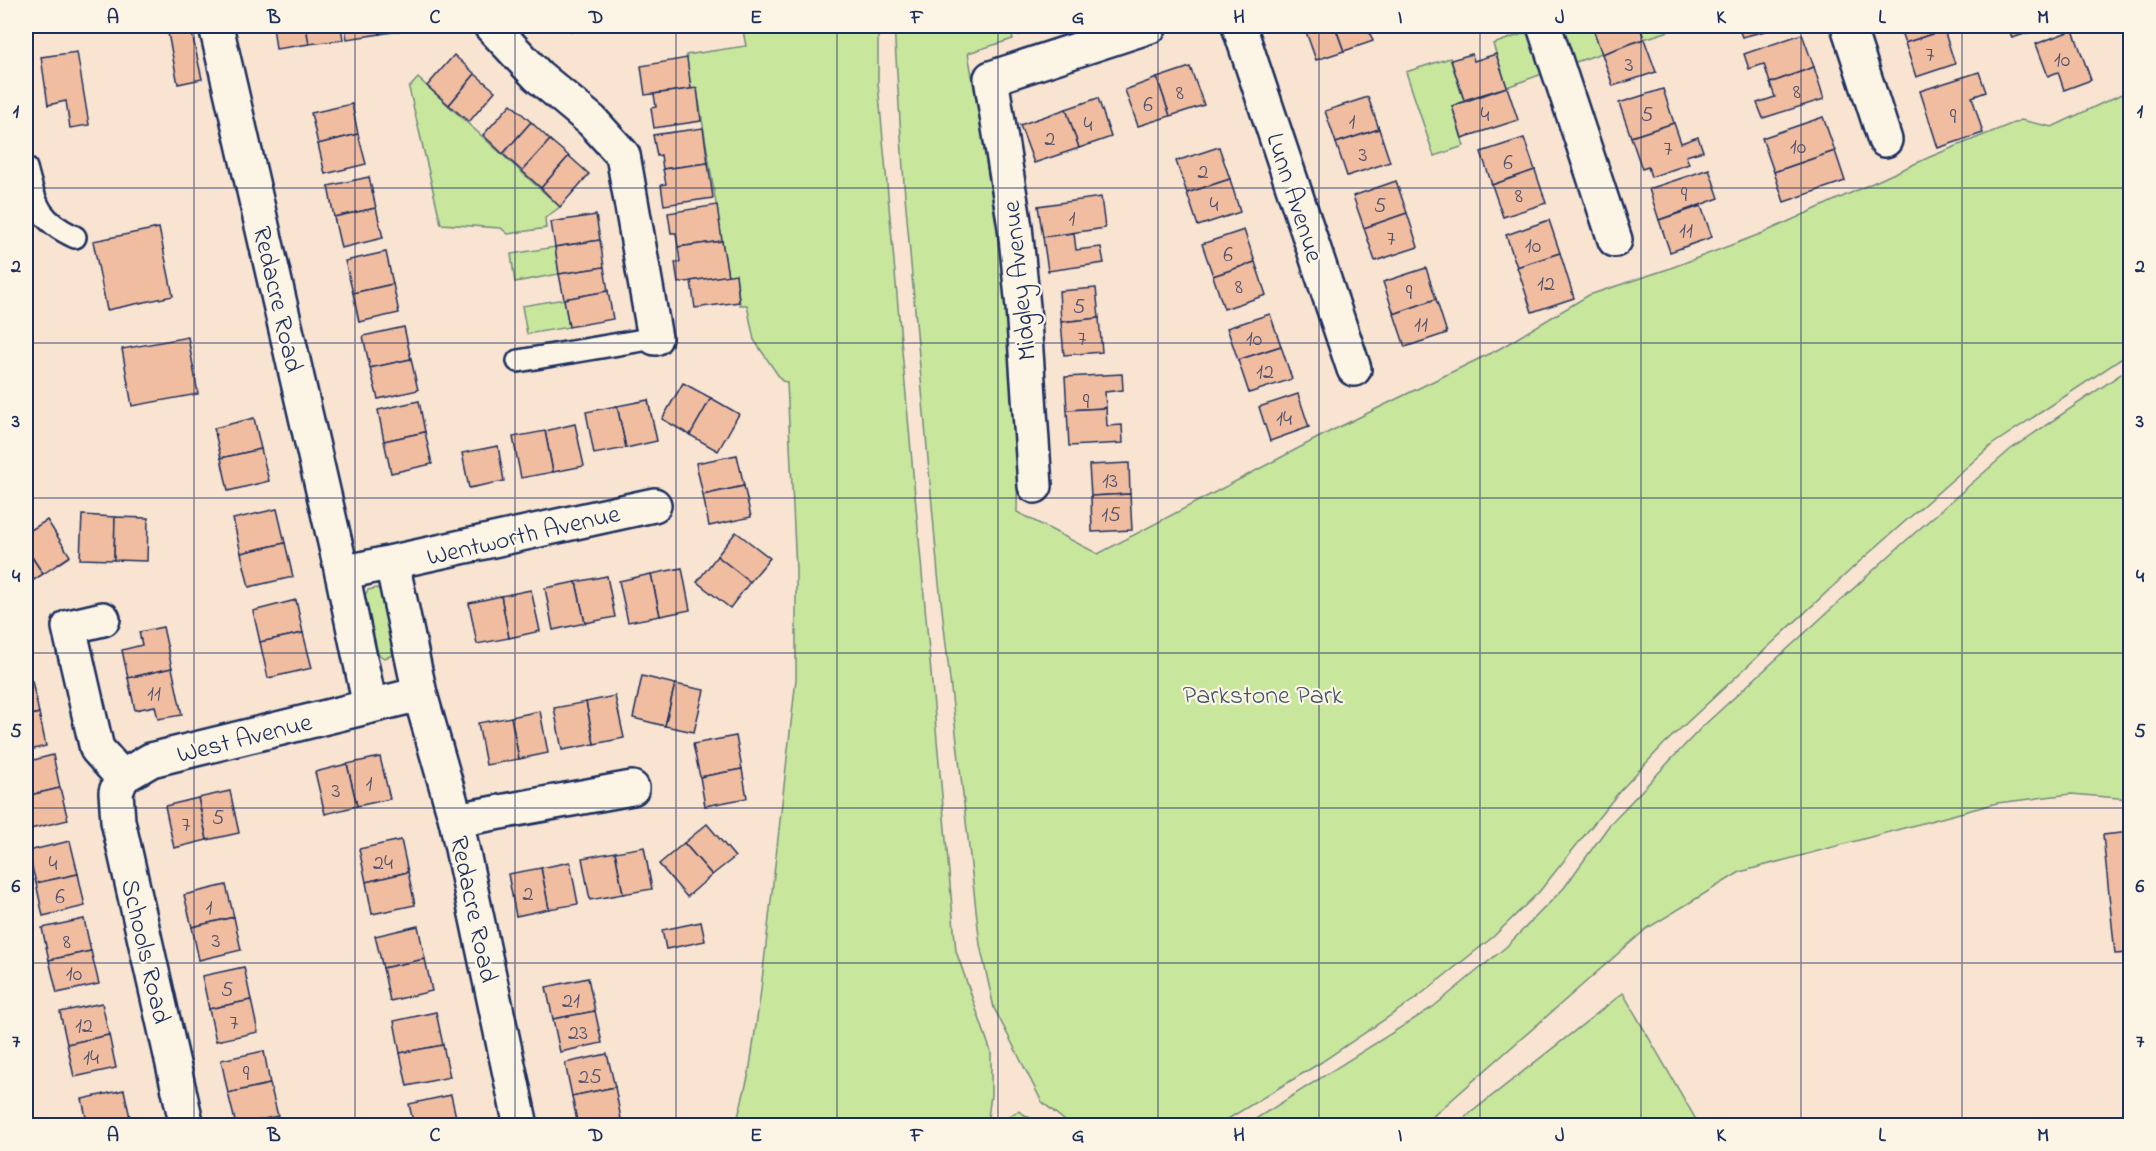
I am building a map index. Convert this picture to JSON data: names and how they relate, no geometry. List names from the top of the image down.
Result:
{
  "streets": {
    "street": [
      "Lunn Avenue",
      "Midgley Avenue",
      "Redacre Road",
      "Wentworth Avenue",
      "West Avenue",
      "Schools Road"
    ]
  },
  "crossings": [
    ["Redacre Road", "Wentworth Avenue"],
    ["Redacre Road", "West Avenue"],
    ["West Avenue", "Schools Road"]
  ],
  "parks": ["Parkstone Park"],
  "house_numbers": [
    "7",
    "10",
    "3",
    "8",
    "8",
    "6",
    "4",
    "5",
    "9",
    "1",
    "4",
    "2",
    "10",
    "7",
    "3",
    "6",
    "2",
    "9",
    "8",
    "4",
    "5",
    "1",
    "11",
    "7",
    "10",
    "6",
    "12",
    "8",
    "9",
    "5",
    "11",
    "7",
    "10",
    "12",
    "9",
    "14",
    "13",
    "15",
    "11",
    "1",
    "3",
    "5",
    "7",
    "24",
    "4",
    "2",
    "6",
    "1",
    "3",
    "8",
    "10",
    "5",
    "21",
    "7",
    "12",
    "23",
    "14",
    "9",
    "25"
  ],
  "grid": {
    "columns": [
      "A",
      "B",
      "C",
      "D",
      "E",
      "F",
      "G",
      "H",
      "I",
      "J",
      "K",
      "L",
      "M"
    ],
    "rows": [
      "1",
      "2",
      "3",
      "4",
      "5",
      "6",
      "7"
    ]
  }
}
